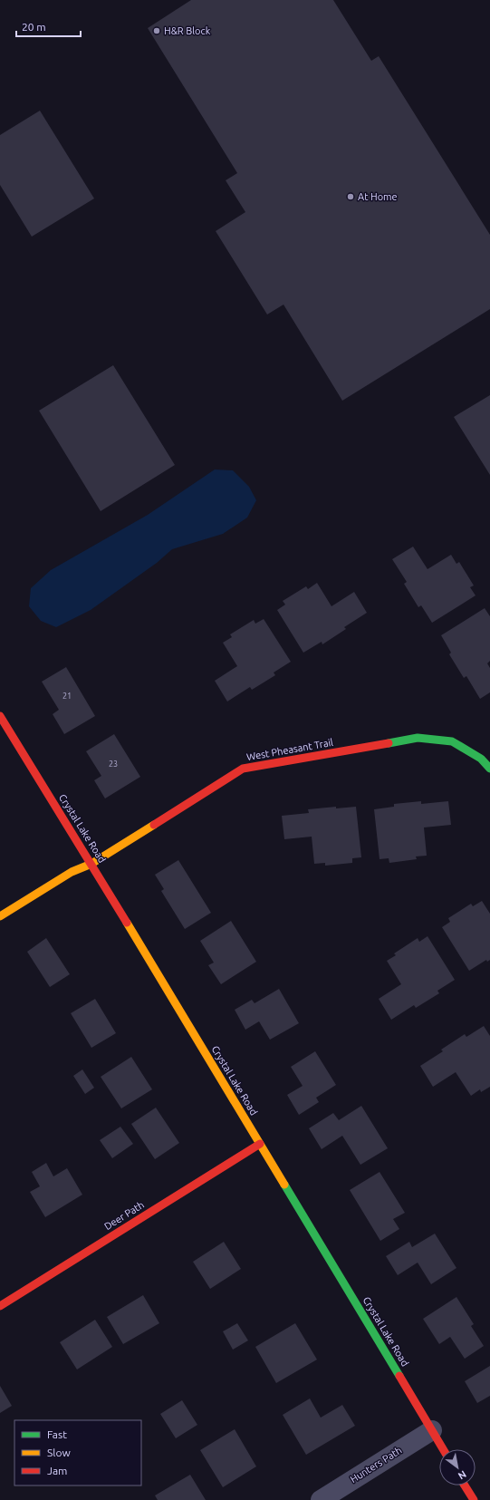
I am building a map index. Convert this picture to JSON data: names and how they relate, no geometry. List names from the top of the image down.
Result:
{
  "streets": {
    "street": [
      "West Pheasant Trail",
      "Crystal Lake Road",
      "Deer Path",
      "Hunters Path"
    ]
  },
  "crossings": [
    ["West Pheasant Trail", "Crystal Lake Road"],
    ["Crystal Lake Road", "Deer Path"],
    ["Crystal Lake Road", "Hunters Path"]
  ],
  "places": ["H&R Block", "At Home"],
  "house_numbers": ["21", "23"],
  "legend": ["Fast", "Slow", "Jam"],
  "scale_bar": "20 m",
  "north": "bottom right"
}
